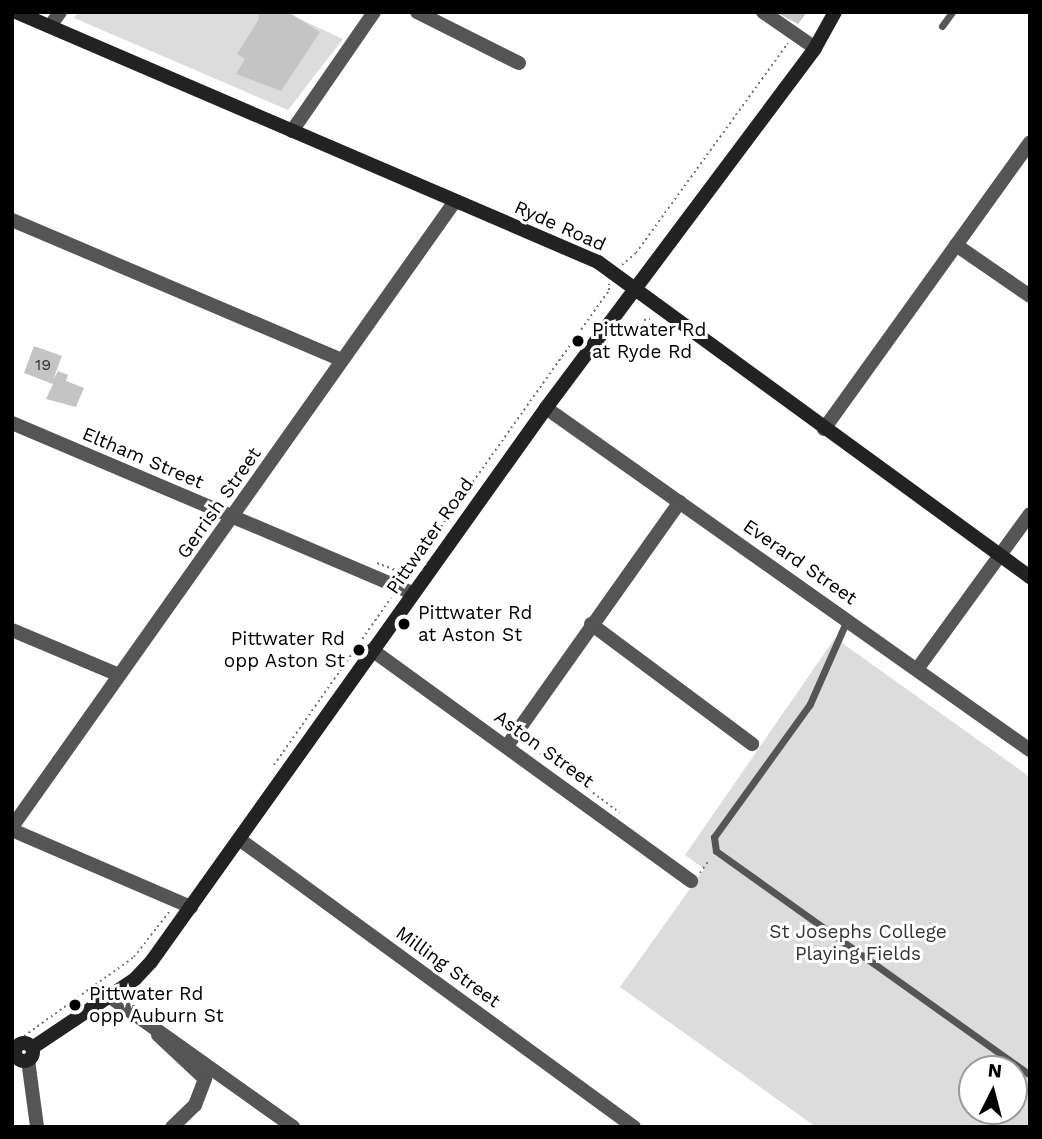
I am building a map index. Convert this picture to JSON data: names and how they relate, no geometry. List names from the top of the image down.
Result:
{
  "streets": {
    "main road": ["Ryde Road", "Pittwater Road"],
    "street": [
      "Eltham Street",
      "Gerrish Street",
      "Everard Street",
      "Aston Street",
      "Milling Street"
    ]
  },
  "crossings": [
    ["Ryde Road", "Gerrish Street"],
    ["Ryde Road", "Pittwater Road"],
    ["Eltham Street", "Gerrish Street"],
    ["Eltham Street", "Pittwater Road"],
    ["Pittwater Road", "Everard Street"],
    ["Pittwater Road", "Aston Street"],
    ["Pittwater Road", "Milling Street"]
  ],
  "parks": ["St Josephs College Playing Fields"],
  "places": [
    "Pittwater Rd at Ryde Rd",
    "Pittwater Rd at Aston St",
    "Pittwater Rd opp Aston St",
    "Pittwater Rd opp Auburn St"
  ],
  "house_numbers": ["19"],
  "north": "top"
}
